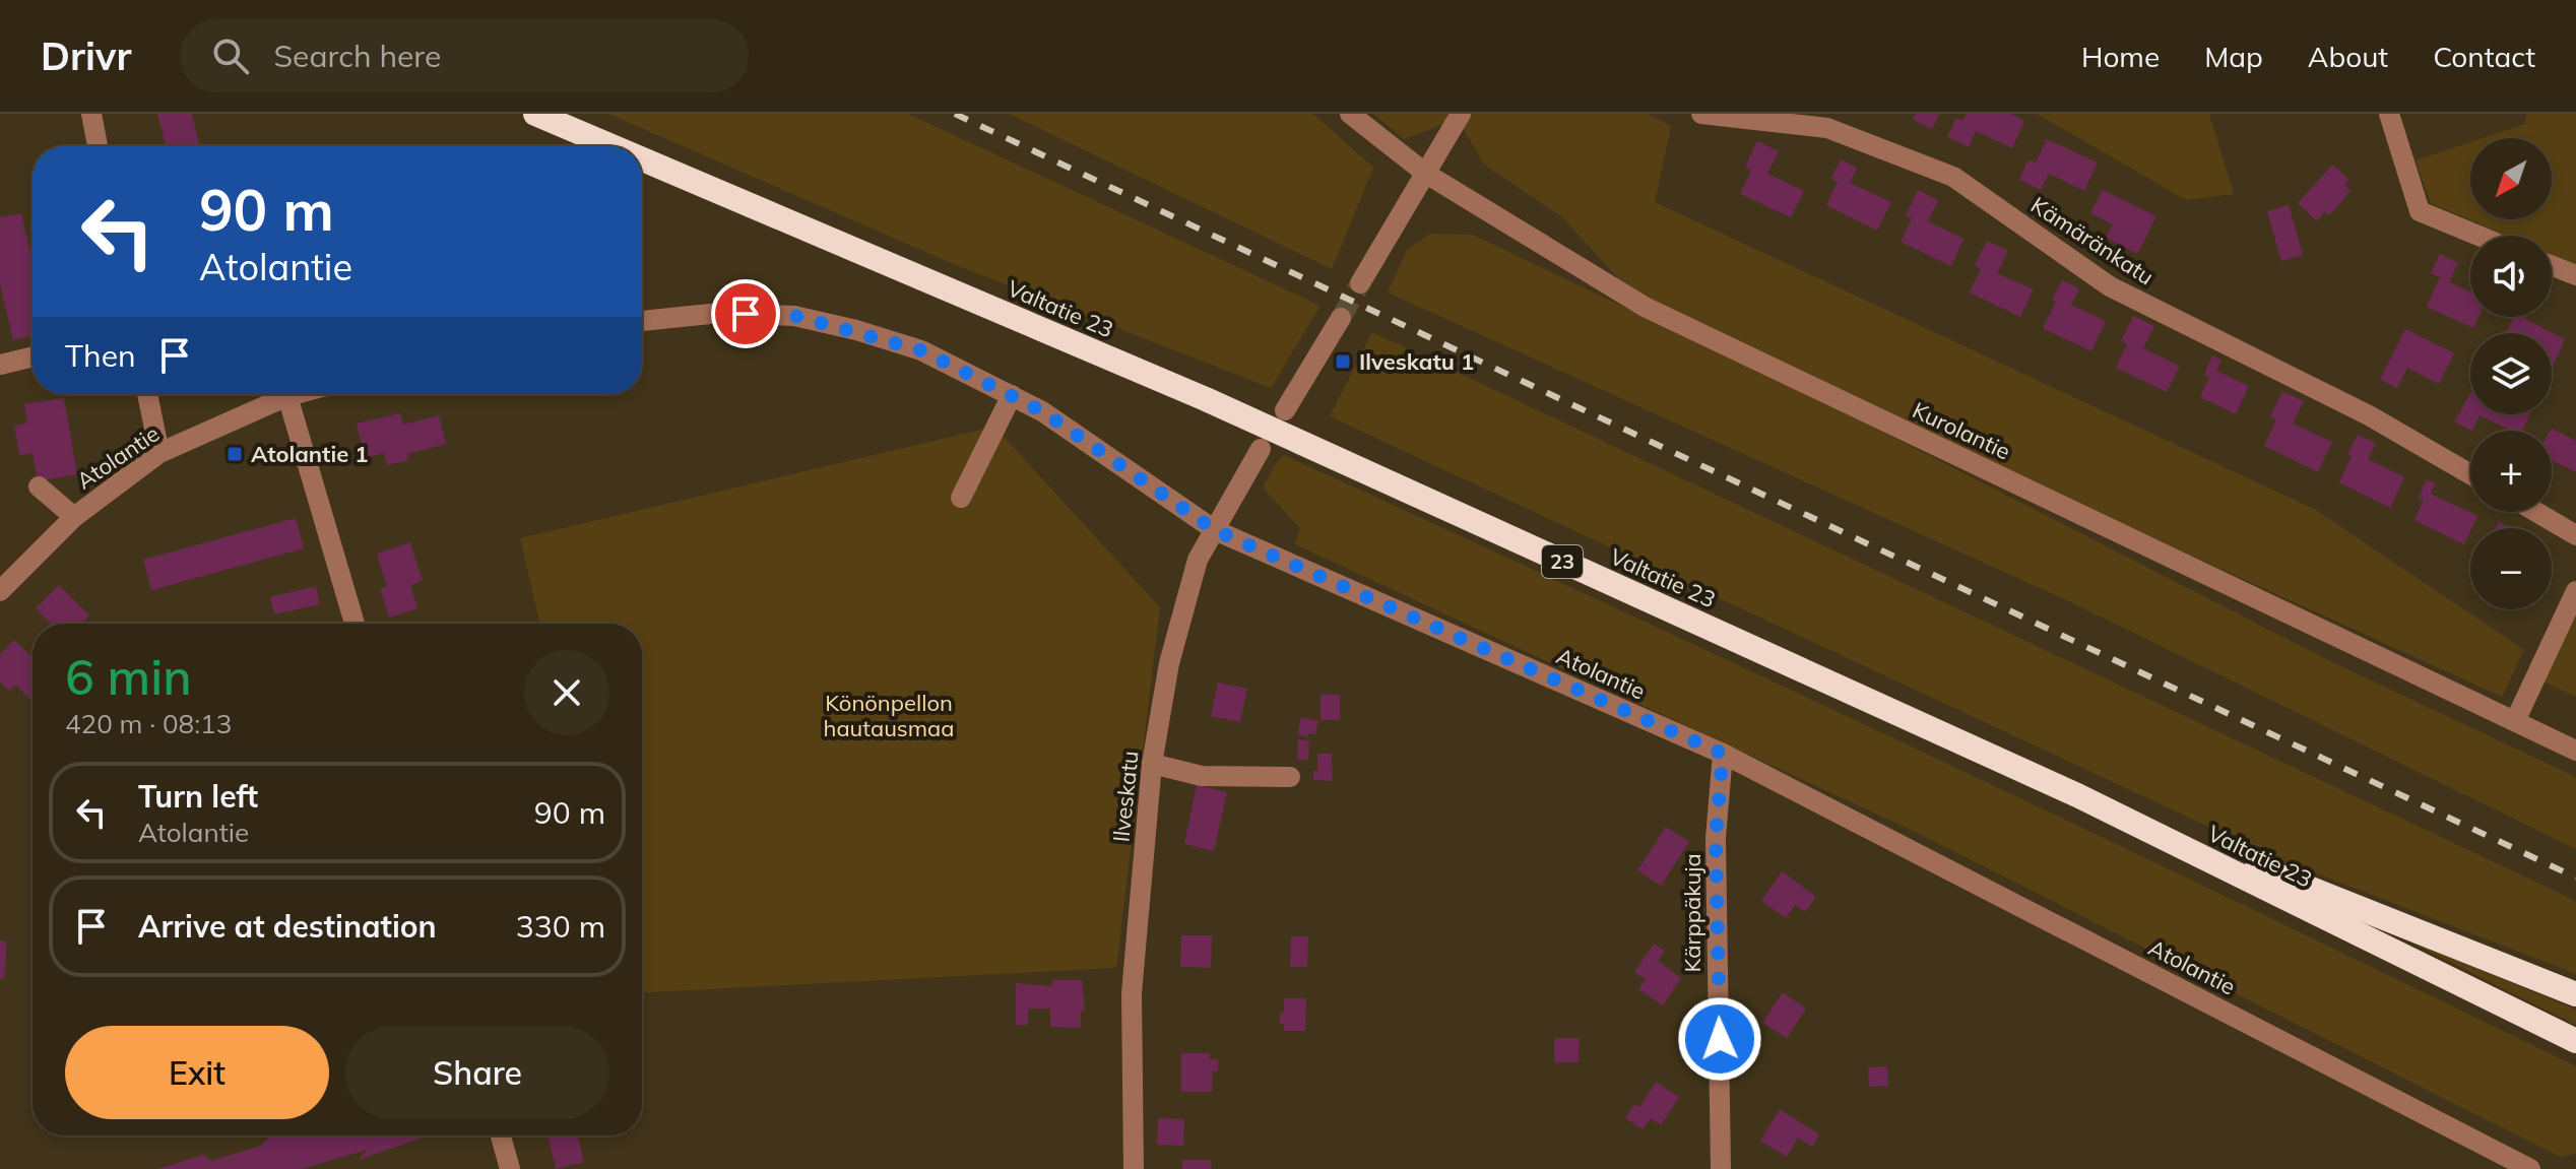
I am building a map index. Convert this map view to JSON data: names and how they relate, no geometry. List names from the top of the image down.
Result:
{
  "streets": {
    "highway": ["Valtatie 23", "23"],
    "street": [
      "Kämäränkatu",
      "Kurolantie",
      "Atolantie",
      "Ilveskatu",
      "Kärppäkuja"
    ]
  },
  "crossings": [
    ["Atolantie", "Ilveskatu"],
    ["Atolantie", "Kärppäkuja"]
  ],
  "parks": ["Könönpellon hautausmaa"],
  "places": {
    "transit": ["Ilveskatu 1", "Atolantie 1"]
  },
  "north": "bottom left",
  "page": {
    "header": "Drivr",
    "search": "Search here",
    "nav": [
      "Home",
      "Map",
      "About",
      "Contact"
    ],
    "map_buttons": ["+", "−"],
    "turn": ["90 m", "Atolantie"],
    "then": "Then",
    "heading": ["6 min", "420 m · 08:13"],
    "list": [
      {
        "name": "Turn left",
        "note": "Atolantie",
        "value": "90 m"
      },
      {
        "name": "Arrive at destination",
        "value": "330 m"
      }
    ],
    "buttons": ["Exit", "Share"]
  }
}
